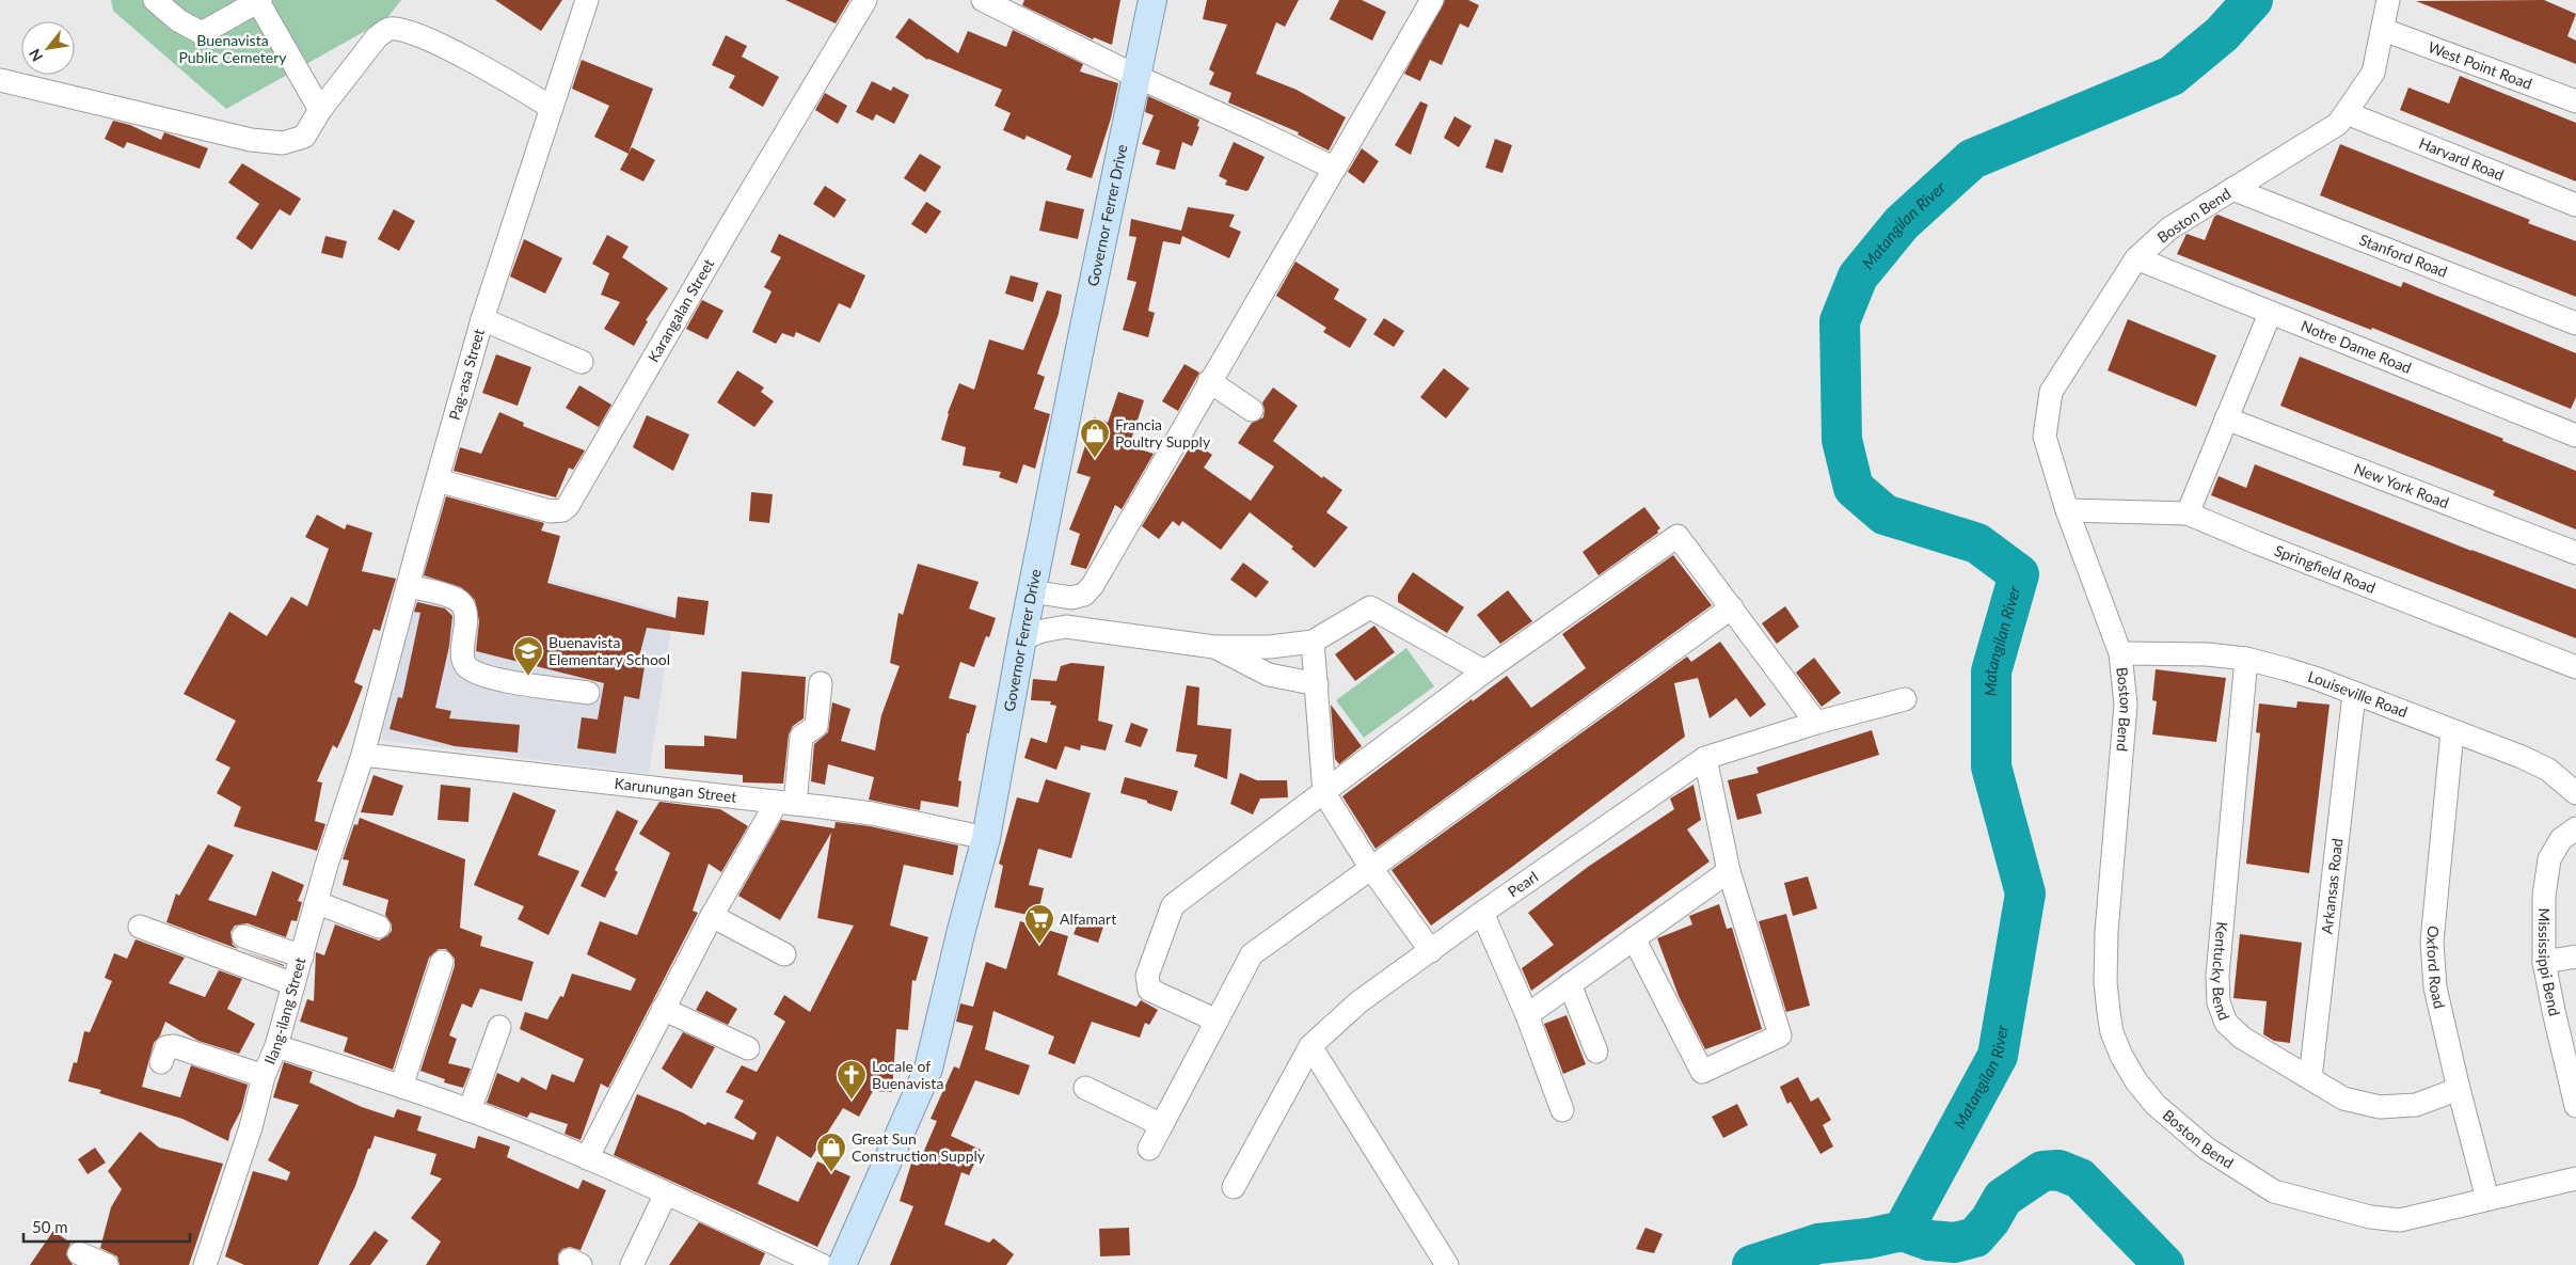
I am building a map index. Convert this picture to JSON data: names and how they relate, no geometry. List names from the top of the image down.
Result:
{
  "streets": {
    "main road": ["Governor Ferrer Drive"],
    "street": [
      "West Point Road",
      "Harvard Road",
      "Boston Bend",
      "Stanford Road",
      "Karangalan Street",
      "Notre Dame Road",
      "Pag-asa Street",
      "New York Road",
      "Springfield Road",
      "Louiseville Road",
      "Karunungan Street",
      "Pearl",
      "Arkansas Road",
      "Mississippi Bend",
      "Oxford Road",
      "Kentucky Bend",
      "Ilang-ilang Street"
    ]
  },
  "crossings": [
    ["West Point Road", "Boston Bend"],
    ["Harvard Road", "Boston Bend"],
    ["Boston Bend", "Stanford Road"],
    ["Boston Bend", "Notre Dame Road"],
    ["Boston Bend", "Springfield Road"],
    ["Boston Bend", "Louiseville Road"],
    ["Boston Bend", "Oxford Road"],
    ["Governor Ferrer Drive", "Karunungan Street"],
    ["Karangalan Street", "Pag-asa Street"],
    ["Pag-asa Street", "Karunungan Street"],
    ["Pag-asa Street", "Ilang-ilang Street"],
    ["Louiseville Road", "Arkansas Road"],
    ["Louiseville Road", "Oxford Road"],
    ["Louiseville Road", "Kentucky Bend"],
    ["Karunungan Street", "Ilang-ilang Street"],
    ["Arkansas Road", "Kentucky Bend"],
    ["Oxford Road", "Kentucky Bend"]
  ],
  "water": ["Matangilan River"],
  "parks": ["Buenavista Public Cemetery"],
  "places": {
    "shop": ["Francia Poultry Supply", "Great Sun Construction Supply"],
    "school or university": ["Buenavista Elementary School"],
    "supermarket": ["Alfamart"],
    "church": ["Locale of Buenavista"]
  },
  "scale_bar": "50 m",
  "north": "bottom left"
}
